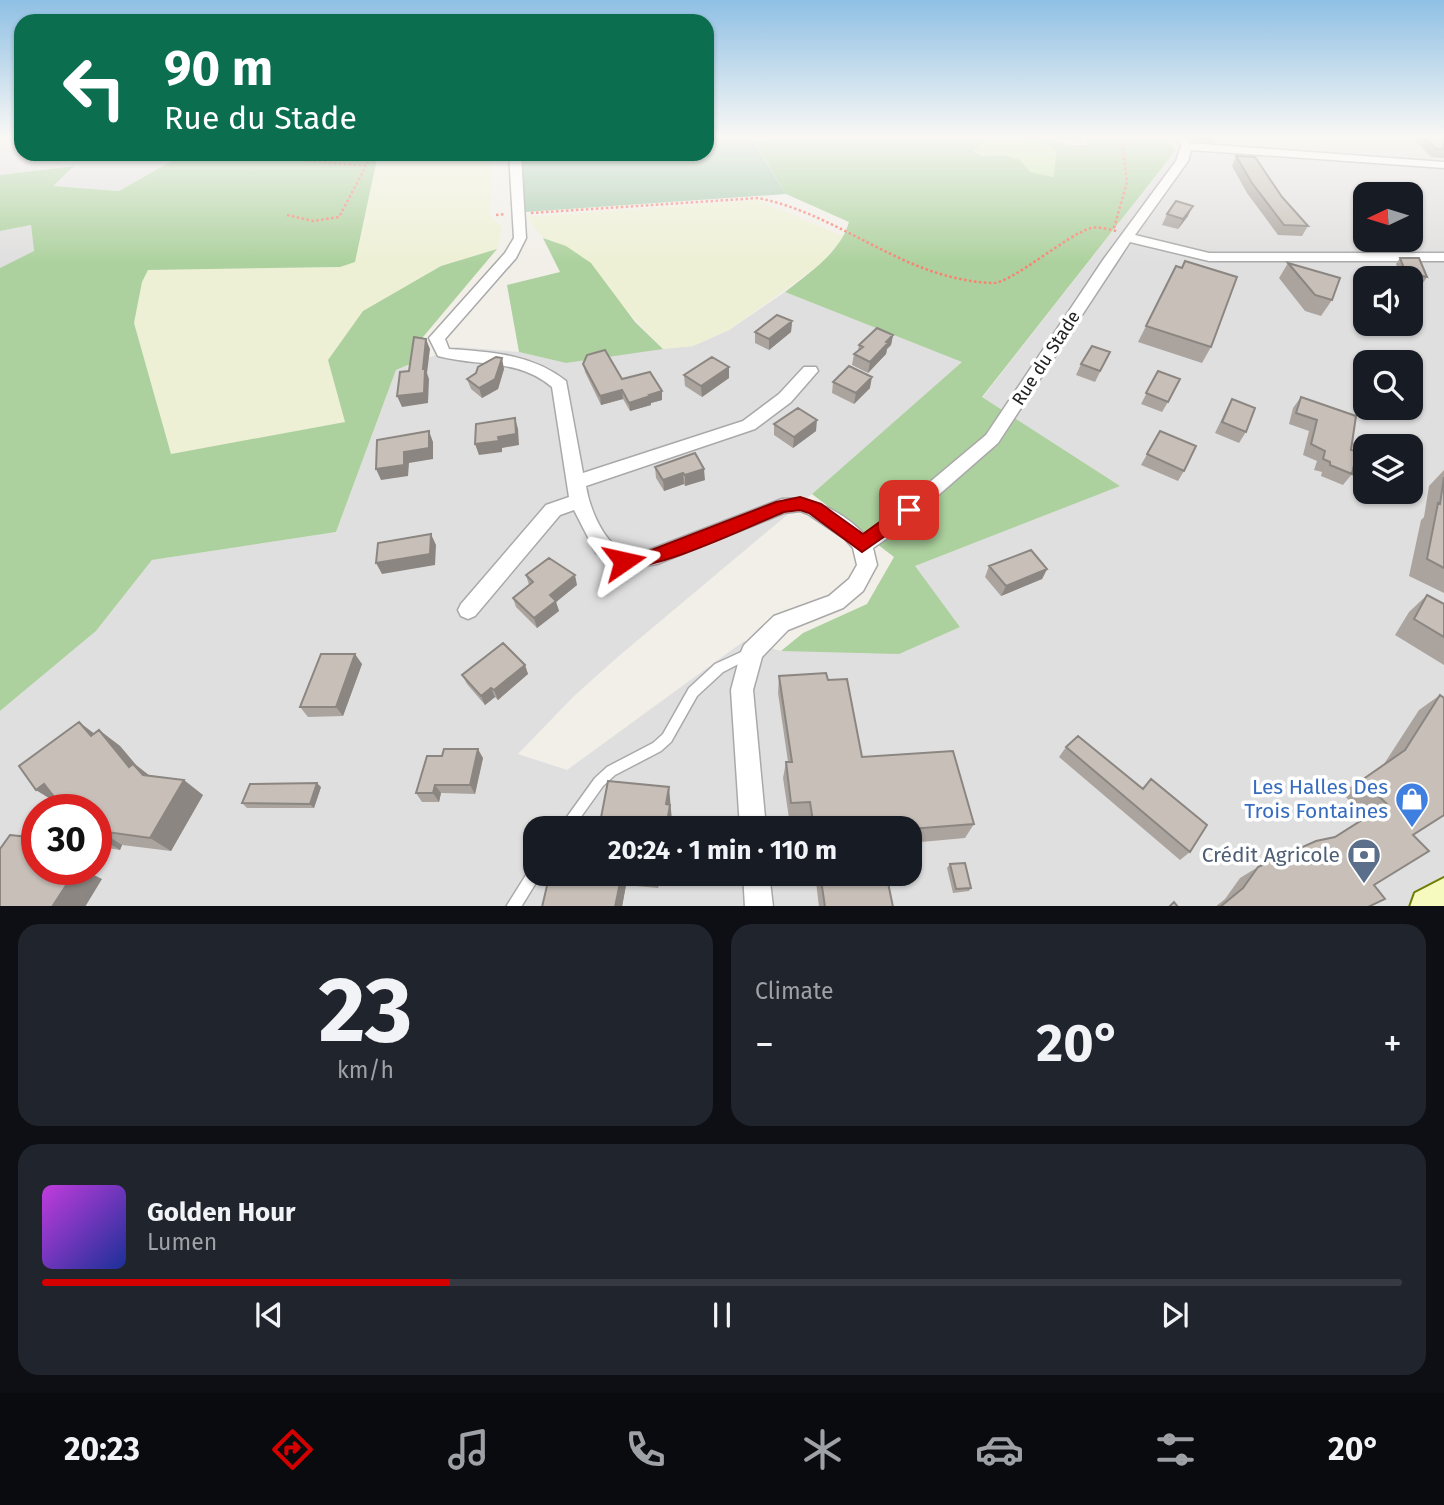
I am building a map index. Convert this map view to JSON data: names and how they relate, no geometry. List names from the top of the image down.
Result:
{
  "streets": {
    "street": ["Rue du Stade"]
  },
  "places": {
    "shop": ["Les Halles Des Trois Fontaines"],
    "bank": ["Crédit Agricole"]
  },
  "north": "left",
  "page": {
    "turn": ["90 m", "Rue du Stade"],
    "limit": "30",
    "trip": "20:24 · 1 min · 110 m",
    "tile": [
      ["23", "km/h"],
      "Climate"
    ],
    "heat": ["−", "20°", "+"],
    "song": ["Golden Hour", "Lumen"],
    "tabs": ["20:23", "20°"]
  }
}
